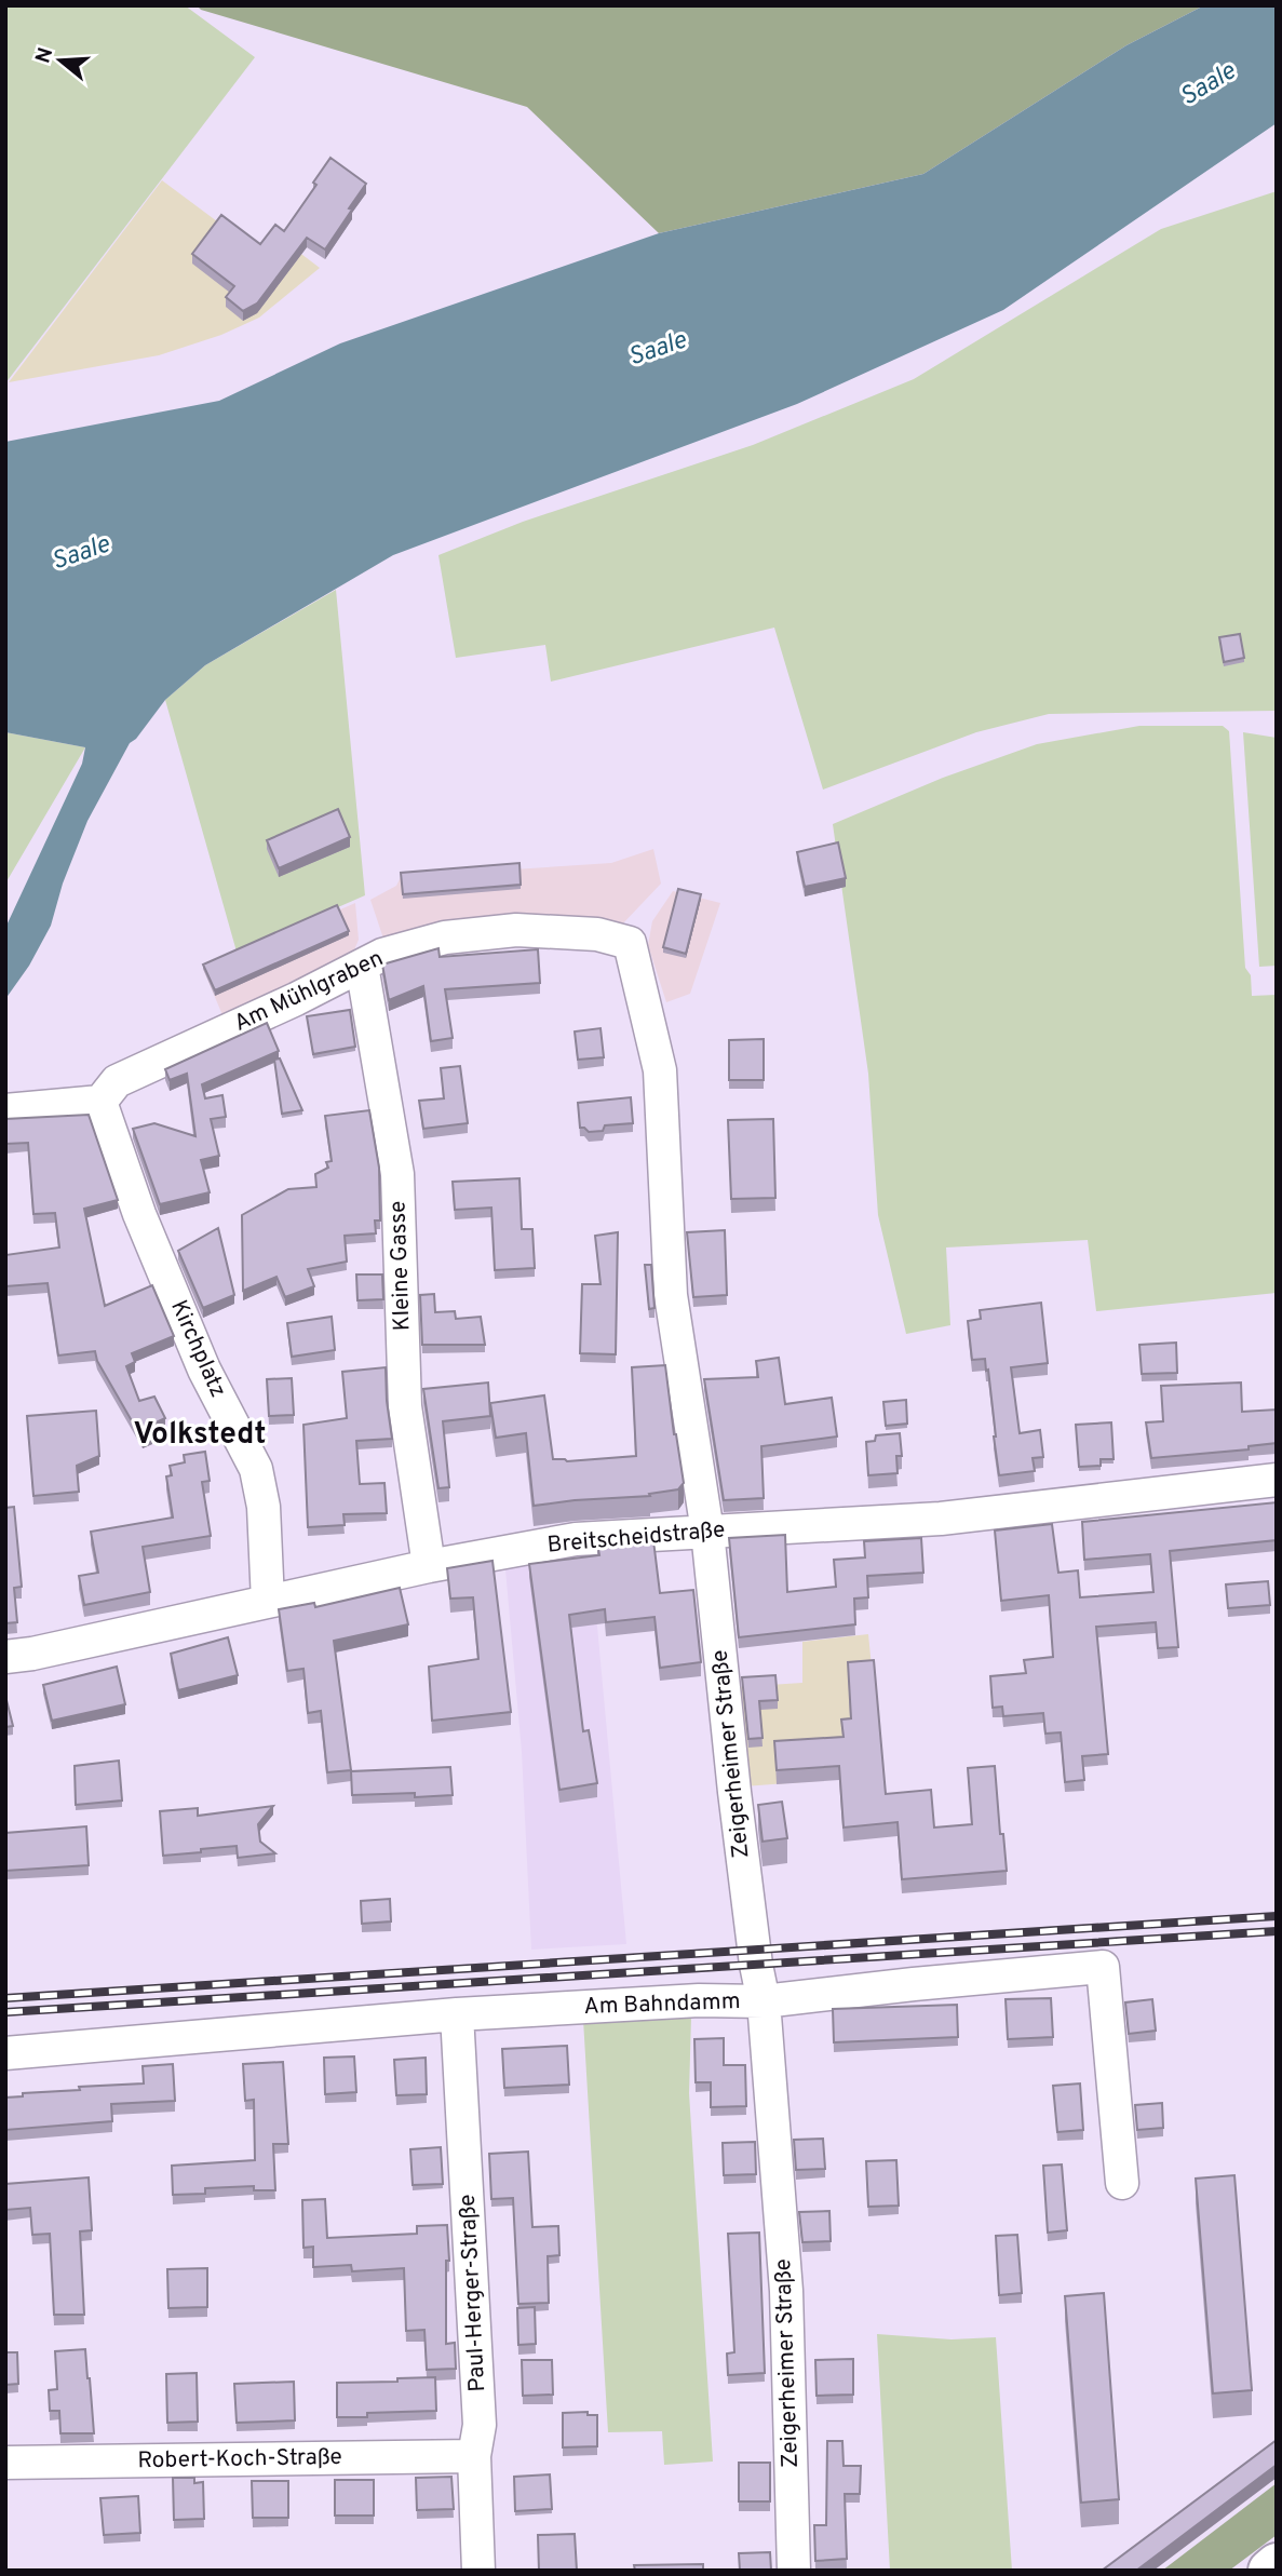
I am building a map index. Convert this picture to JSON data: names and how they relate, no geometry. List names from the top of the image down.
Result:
{
  "streets": {
    "street": [
      "Am Mühlgraben",
      "Kleine Gasse",
      "Kirchplatz",
      "Breitscheidstraße",
      "Zeigerheimer Straße",
      "Am Bahndamm",
      "Paul-Herger-Straße",
      "Robert-Koch-Straße"
    ]
  },
  "crossings": [
    ["Am Mühlgraben", "Kleine Gasse"],
    ["Am Mühlgraben", "Kirchplatz"],
    ["Am Mühlgraben", "Zeigerheimer Straße"],
    ["Kleine Gasse", "Breitscheidstraße"],
    ["Kirchplatz", "Breitscheidstraße"],
    ["Breitscheidstraße", "Zeigerheimer Straße"],
    ["Zeigerheimer Straße", "Am Bahndamm"],
    ["Am Bahndamm", "Paul-Herger-Straße"],
    ["Paul-Herger-Straße", "Robert-Koch-Straße"]
  ],
  "districts": ["Volkstedt"],
  "water": ["Saale"],
  "north": "left"
}
